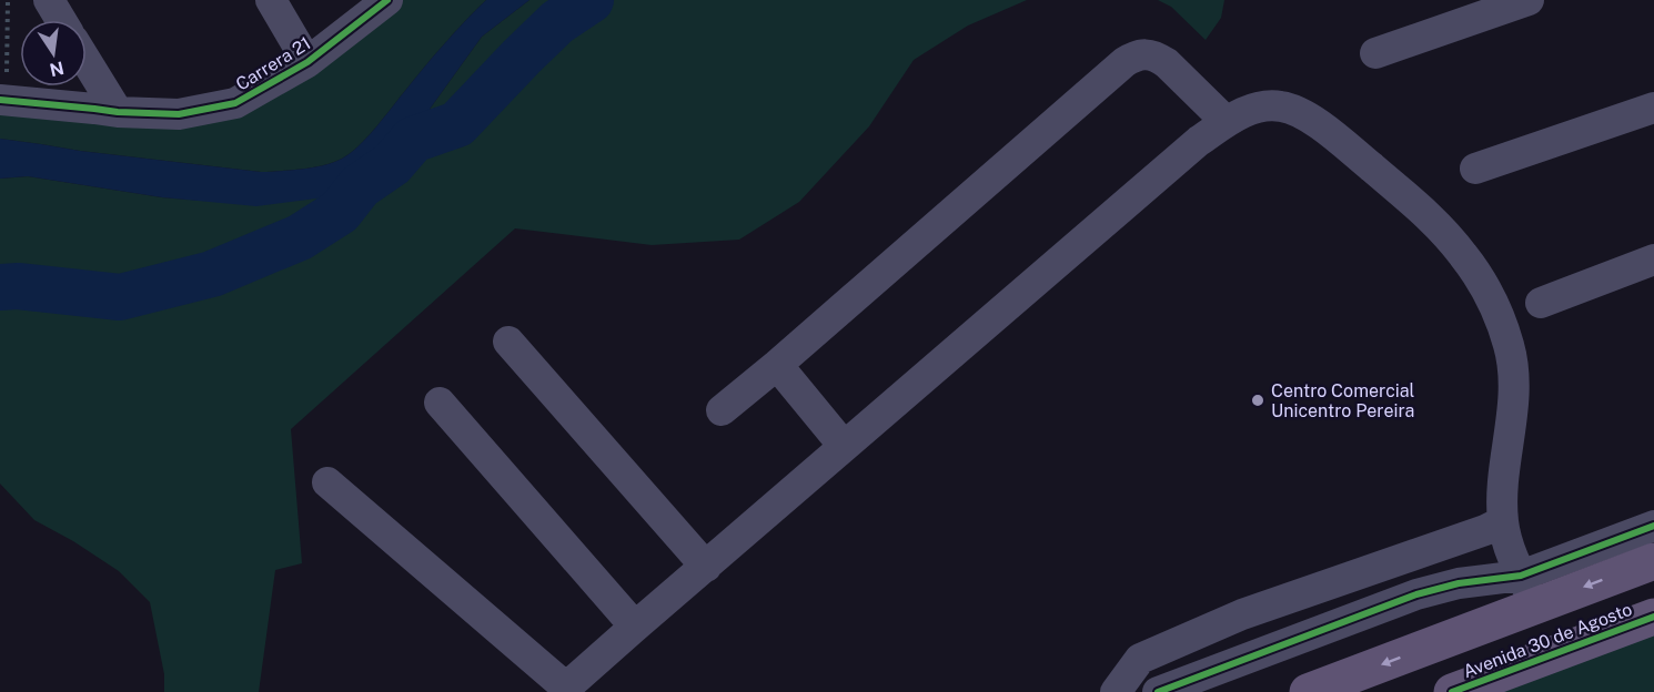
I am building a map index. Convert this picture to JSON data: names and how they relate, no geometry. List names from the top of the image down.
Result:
{
  "streets": {
    "main road": ["Avenida 30 de Agosto"],
    "street": ["Carrera 21"]
  },
  "places": ["Centro Comercial Unicentro Pereira"],
  "north": "bottom"
}
